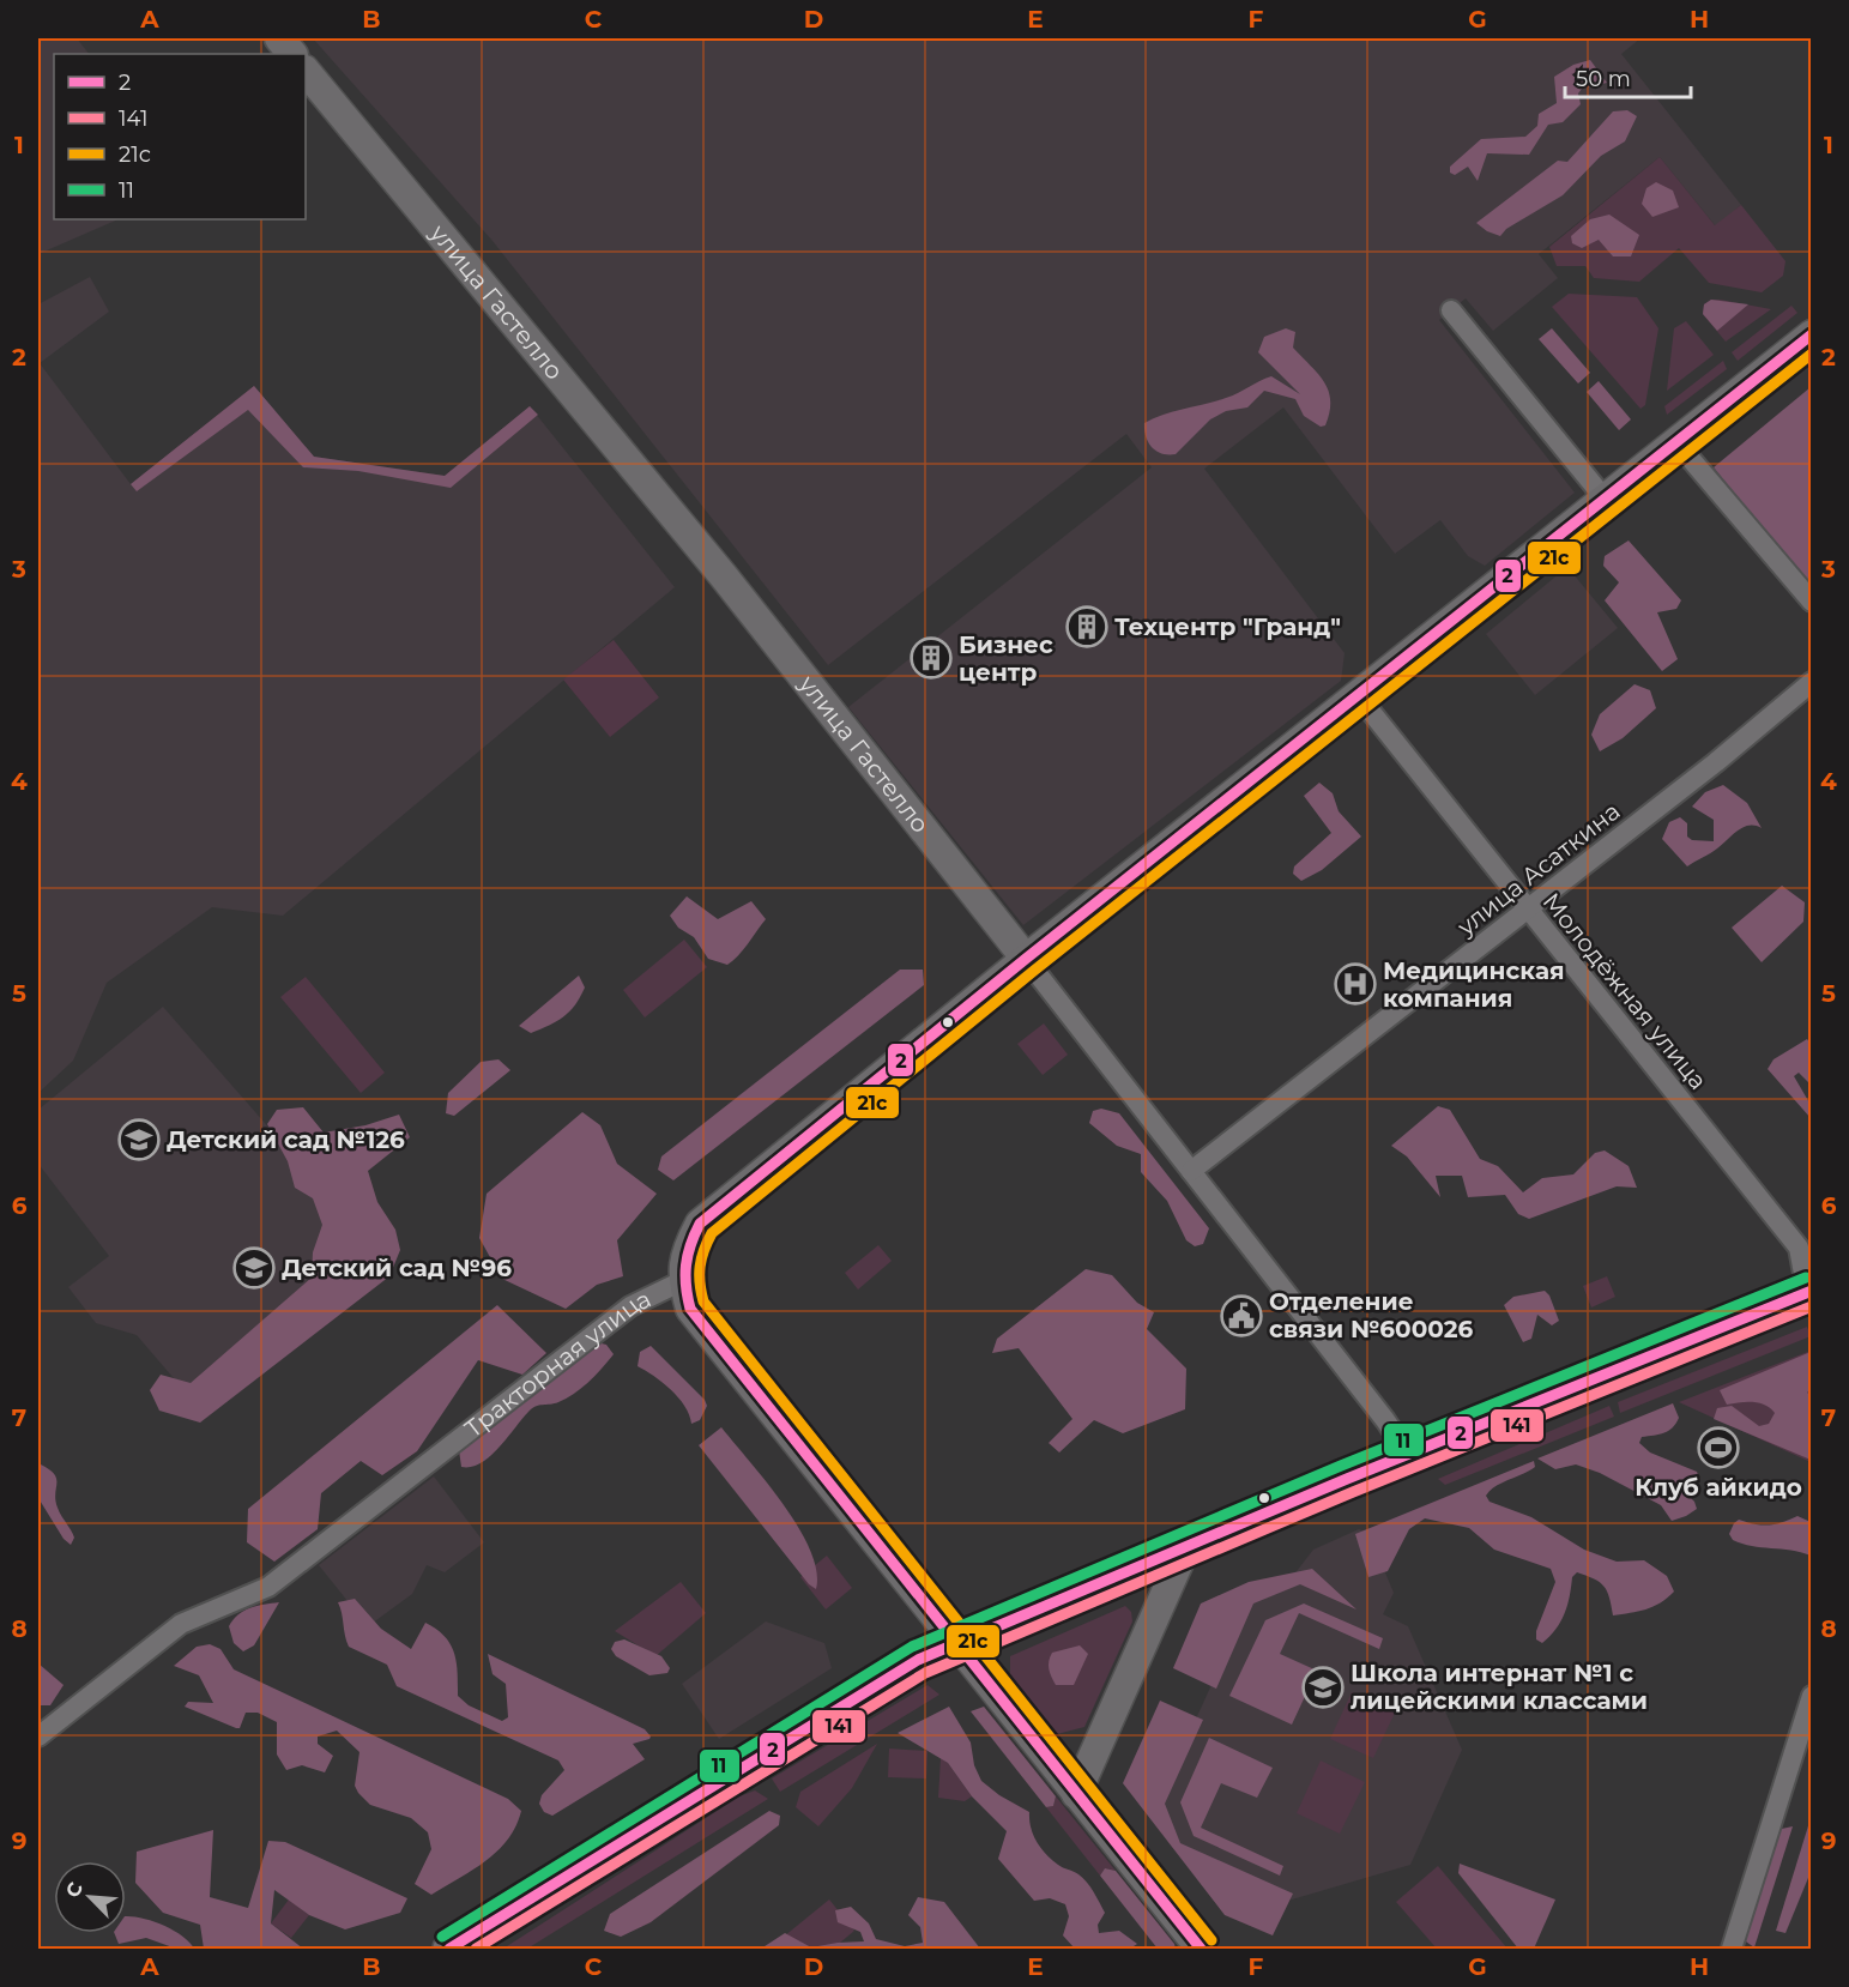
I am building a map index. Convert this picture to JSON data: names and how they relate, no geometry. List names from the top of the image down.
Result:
{
  "streets": {
    "main road": ["улица Гастелло"],
    "street": ["улица Асаткина", "Молодёжная улица", "Тракторная улица"]
  },
  "crossings": [
    ["улица Гастелло", "улица Асаткина"],
    ["улица Асаткина", "Молодёжная улица"]
  ],
  "places": {
    "building": ["Техцентр \"Гранд\"", "Бизнес центр"],
    "hospital": ["Медицинская компания"],
    "school or university": ["Детский сад №126", "Детский сад №96", "Школа интернат №1 с лицейскими классами"],
    "public building": ["Отделение связи №600026"],
    "sports": ["Клуб айкидо"]
  },
  "lines": [
    "transit line 2",
    "transit line 21с",
    "transit line 11",
    "transit line 141"
  ],
  "legend": [
    "2",
    "141",
    "21с",
    "11"
  ],
  "scale_bar": "50 m",
  "north": "top left",
  "grid": {
    "columns": [
      "A",
      "B",
      "C",
      "D",
      "E",
      "F",
      "G",
      "H"
    ],
    "rows": [
      "1",
      "2",
      "3",
      "4",
      "5",
      "6",
      "7",
      "8",
      "9"
    ]
  }
}
